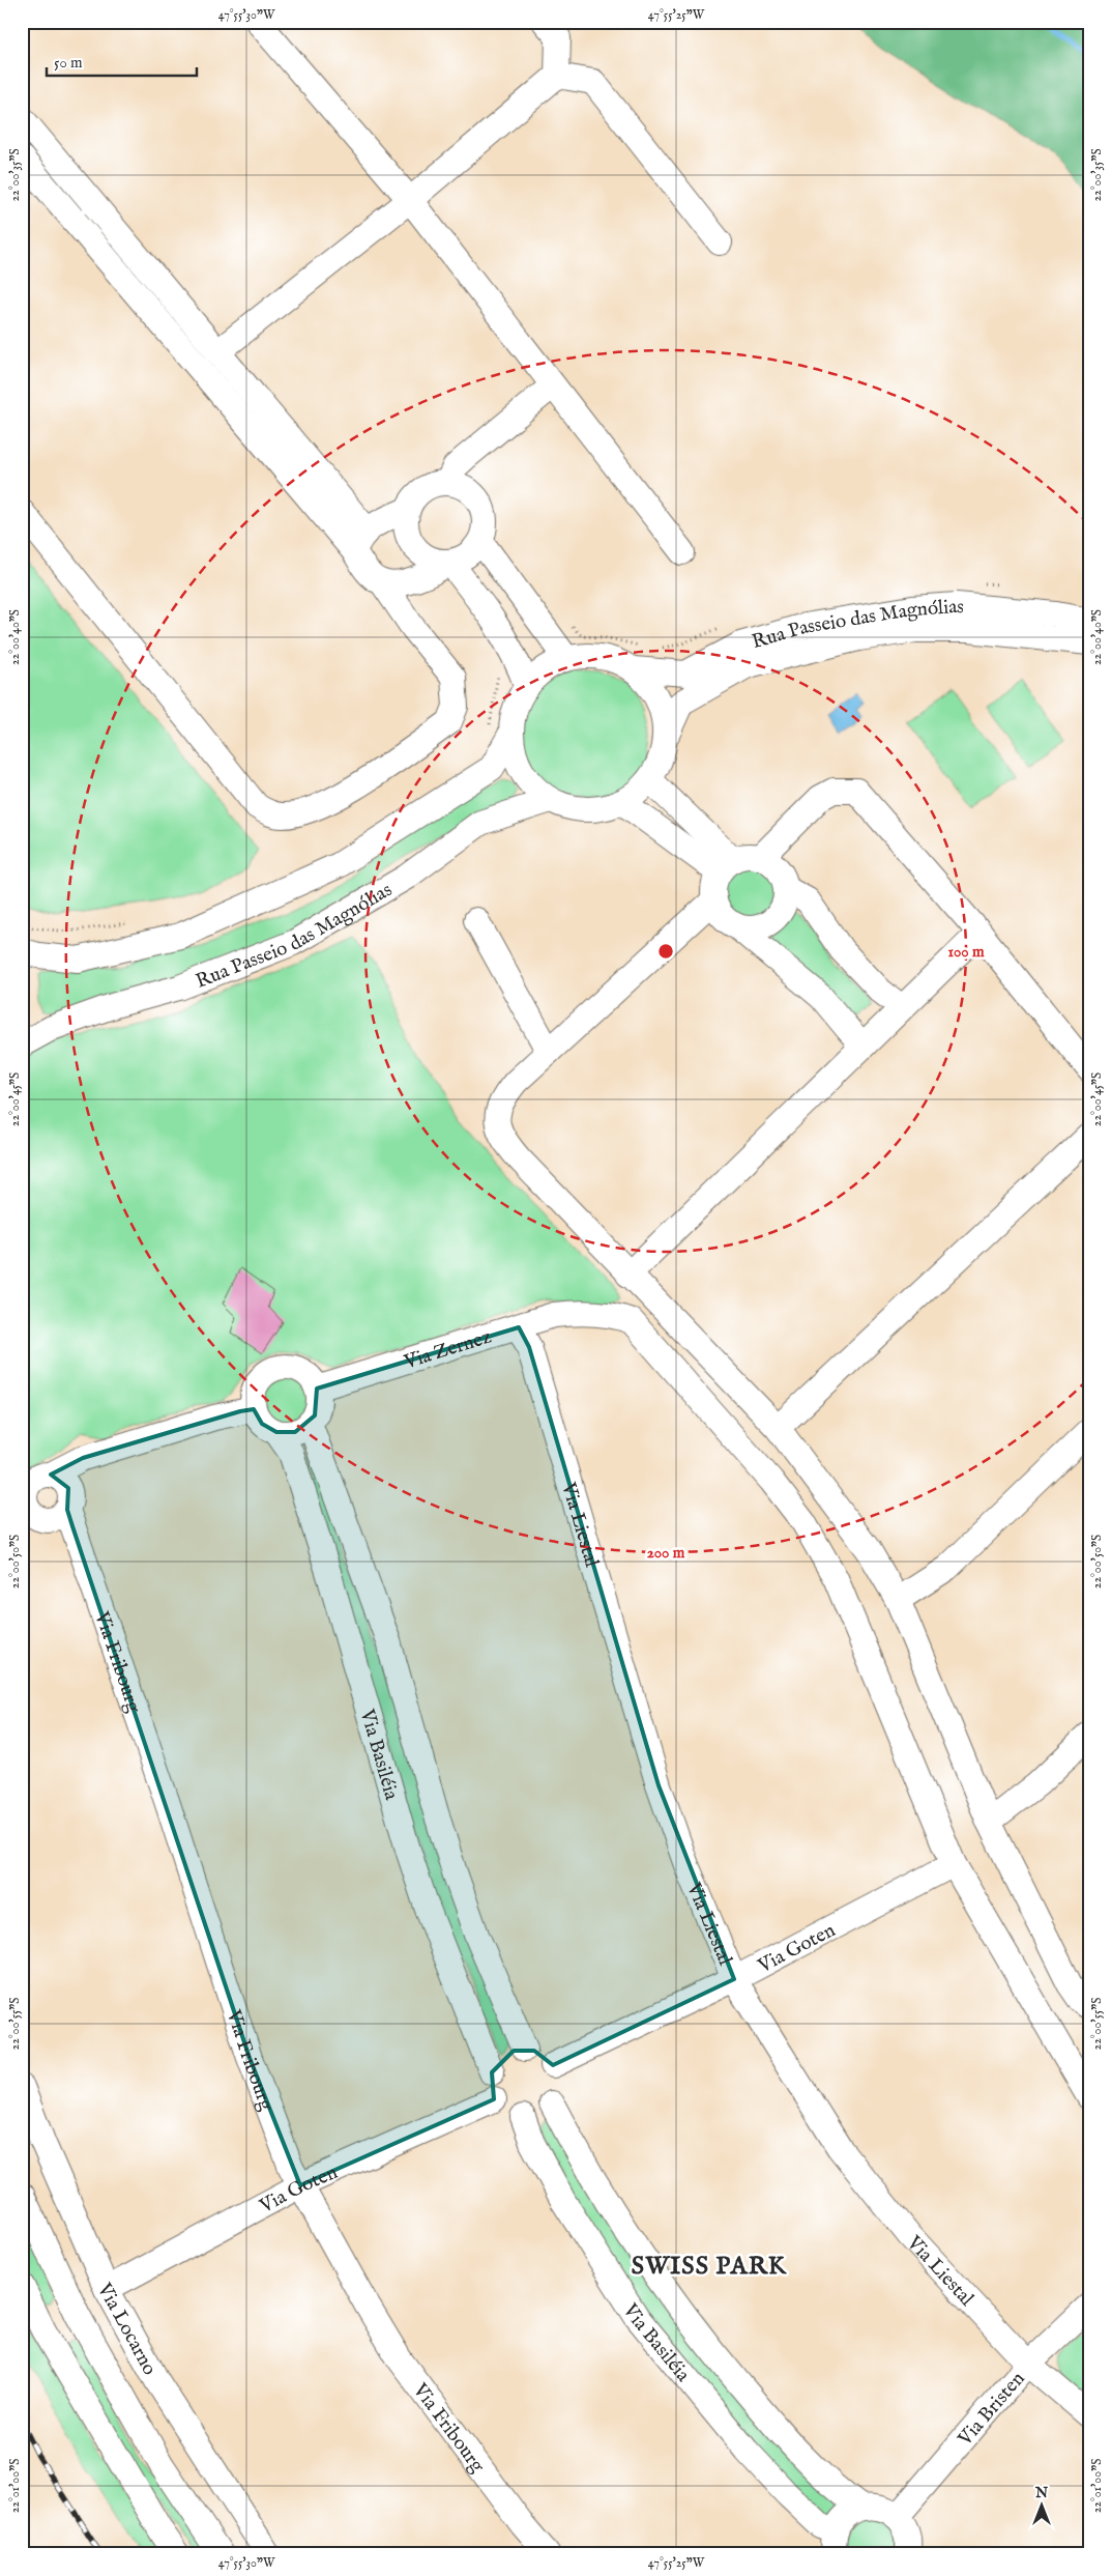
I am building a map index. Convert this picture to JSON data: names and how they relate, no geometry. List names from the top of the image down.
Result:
{
  "streets": {
    "street": [
      "Rua Passeio das Magnólias",
      "Via Zernez",
      "Via Liestal",
      "Via Fribourg",
      "Via Basiléia",
      "Via Goten",
      "Via Locarno",
      "Via Bristen"
    ]
  },
  "crossings": [
    ["Via Zernez", "Via Liestal"],
    ["Via Zernez", "Via Basiléia"],
    ["Via Zernez", "Via Goten"],
    ["Via Liestal", "Via Goten"],
    ["Via Liestal", "Via Bristen"],
    ["Via Fribourg", "Via Goten"],
    ["Via Basiléia", "Via Goten"],
    ["Via Goten", "Via Locarno"]
  ],
  "districts": ["SWISS PARK"],
  "scale_bar": "50 m",
  "north": "top",
  "coordinates": [
    "47°55'30\"W",
    "47°55'25\"W",
    "22°00'35\"S",
    "22°00'40\"S",
    "22°00'45\"S",
    "22°00'50\"S",
    "22°00'55\"S",
    "22°01'00\"S"
  ],
  "rings": ["100 m", "200 m"]
}
